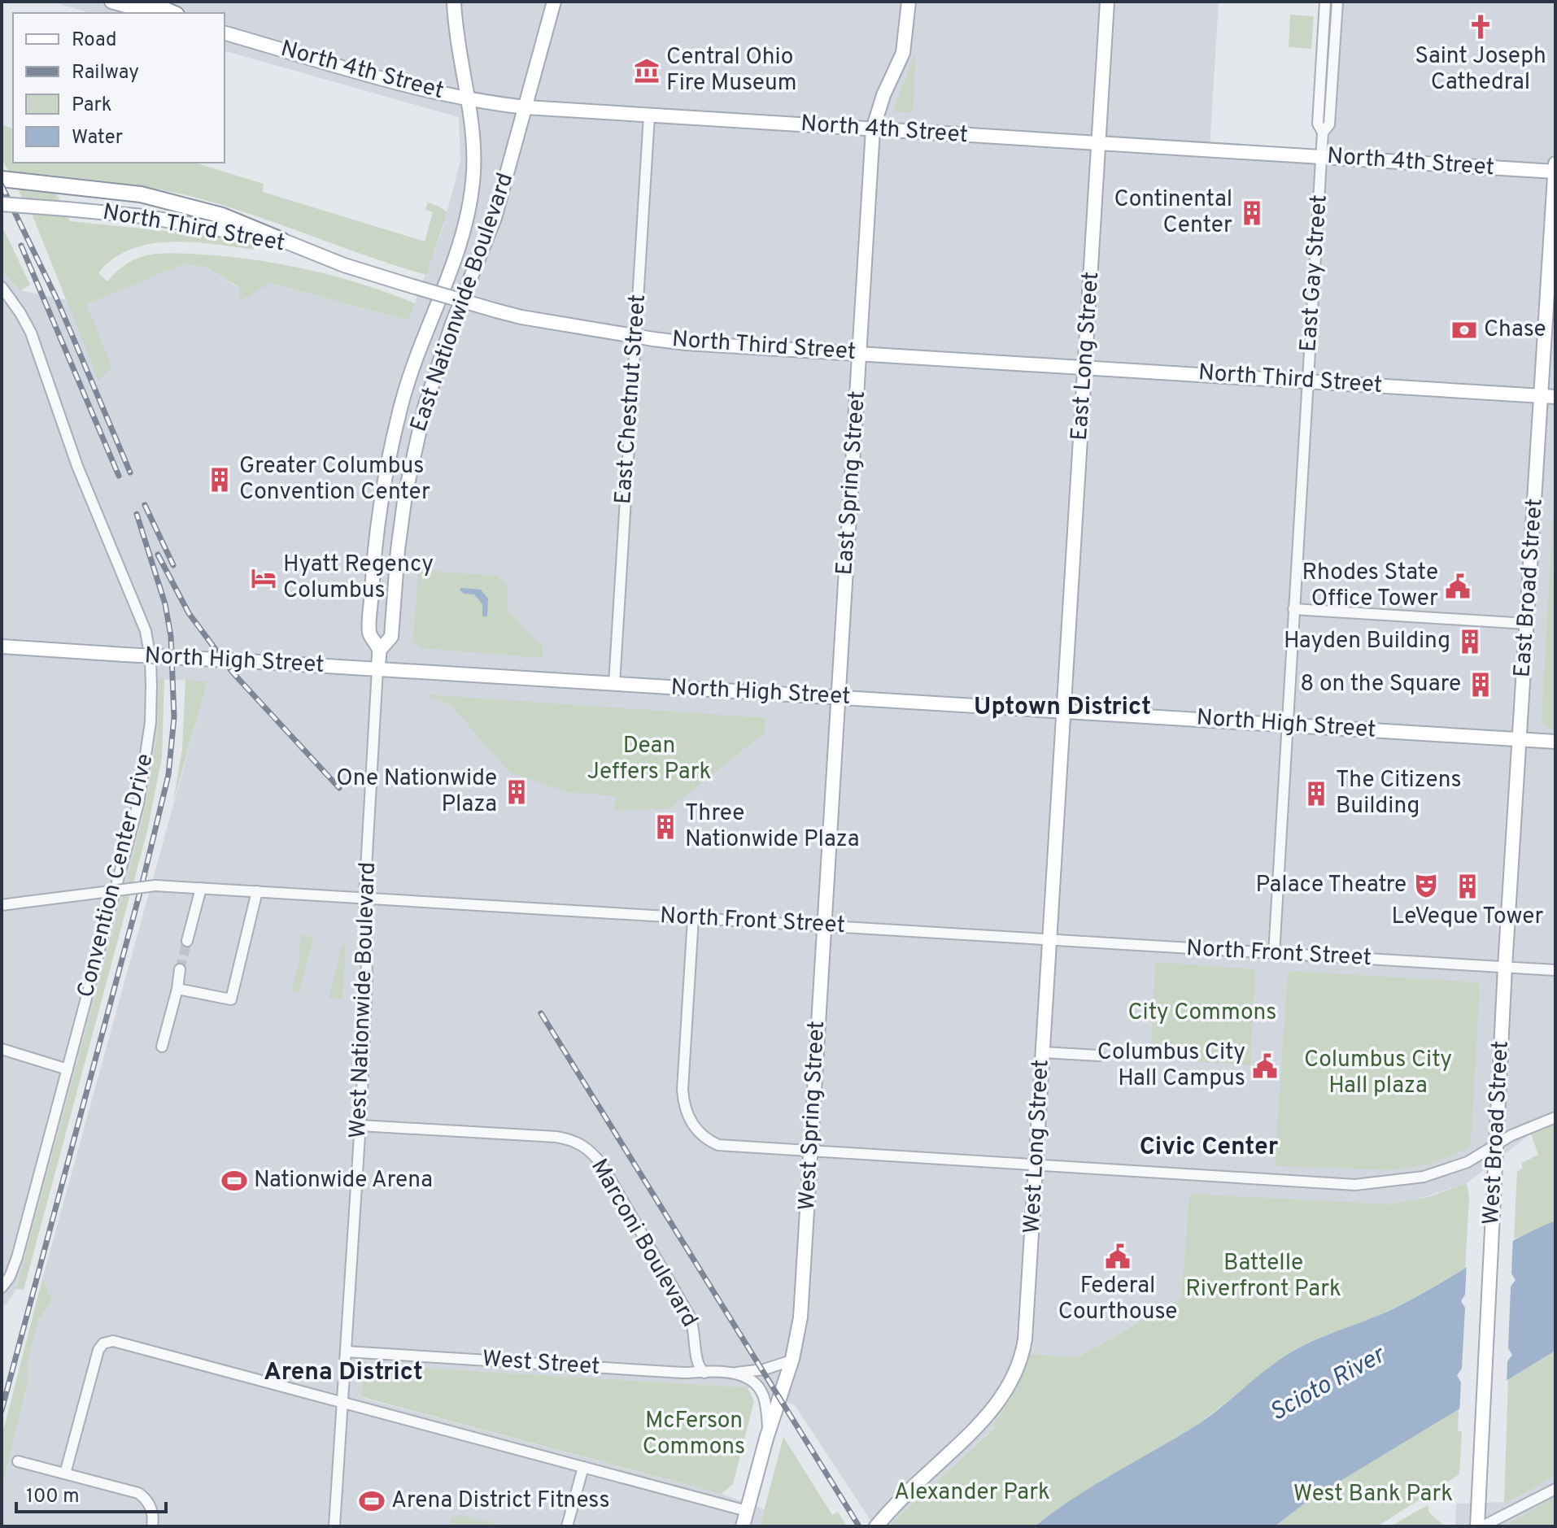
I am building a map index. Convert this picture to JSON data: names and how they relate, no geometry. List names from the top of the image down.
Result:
{
  "streets": {
    "main road": [
      "North 4th Street",
      "North Third Street",
      "East Nationwide Boulevard",
      "East Long Street",
      "East Spring Street",
      "East Broad Street",
      "North High Street",
      "West Spring Street",
      "West Broad Street",
      "West Long Street"
    ],
    "street": [
      "East Gay Street",
      "East Chestnut Street",
      "Convention Center Drive",
      "North Front Street",
      "West Nationwide Boulevard",
      "Marconi Boulevard",
      "West Street"
    ]
  },
  "crossings": [
    ["North 4th Street", "East Gay Street"],
    ["North 4th Street", "East Nationwide Boulevard"],
    ["North 4th Street", "East Long Street"],
    ["North 4th Street", "East Chestnut Street"],
    ["North 4th Street", "East Spring Street"],
    ["North 4th Street", "East Broad Street"],
    ["North Third Street", "East Gay Street"],
    ["North Third Street", "East Long Street"],
    ["North Third Street", "East Chestnut Street"],
    ["North Third Street", "East Spring Street"],
    ["North Third Street", "East Broad Street"],
    ["East Gay Street", "North High Street"],
    ["East Gay Street", "North Front Street"],
    ["East Nationwide Boulevard", "North High Street"],
    ["East Nationwide Boulevard", "West Nationwide Boulevard"],
    ["East Long Street", "North High Street"],
    ["East Long Street", "West Long Street"],
    ["East Chestnut Street", "North High Street"],
    ["East Spring Street", "North High Street"],
    ["East Spring Street", "West Spring Street"],
    ["East Broad Street", "North High Street"],
    ["East Broad Street", "West Broad Street"],
    ["North High Street", "West Nationwide Boulevard"],
    ["North High Street", "West Spring Street"],
    ["North High Street", "West Broad Street"],
    ["North High Street", "West Long Street"],
    ["North Front Street", "West Nationwide Boulevard"],
    ["North Front Street", "West Spring Street"],
    ["North Front Street", "West Broad Street"],
    ["North Front Street", "West Long Street"],
    ["West Nationwide Boulevard", "Marconi Boulevard"],
    ["West Nationwide Boulevard", "West Street"],
    ["West Spring Street", "West Street"],
    ["Marconi Boulevard", "West Street"]
  ],
  "districts": ["Uptown District", "Civic Center", "Arena District"],
  "water": ["Scioto River"],
  "parks": [
    "Dean Jeffers Park",
    "City Commons",
    "Columbus City Hall plaza",
    "Battelle Riverfront Park",
    "McFerson Commons",
    "Alexander Park",
    "West Bank Park"
  ],
  "places": {
    "church": ["Saint Joseph Cathedral"],
    "museum": ["Central Ohio Fire Museum"],
    "building": [
      "Continental Center",
      "Greater Columbus Convention Center",
      "Hayden Building",
      "8 on the Square",
      "One Nationwide Plaza",
      "The Citizens Building",
      "Three Nationwide Plaza",
      "LeVeque Tower"
    ],
    "bank": ["Chase"],
    "hotel": ["Hyatt Regency Columbus"],
    "public building": ["Rhodes State Office Tower", "Columbus City Hall Campus", "Federal Courthouse"],
    "theatre": ["Palace Theatre"],
    "sports": ["Nationwide Arena", "Arena District Fitness"]
  },
  "legend": [
    "Road",
    "Railway",
    "Park",
    "Water"
  ],
  "scale_bar": "100 m"
}
